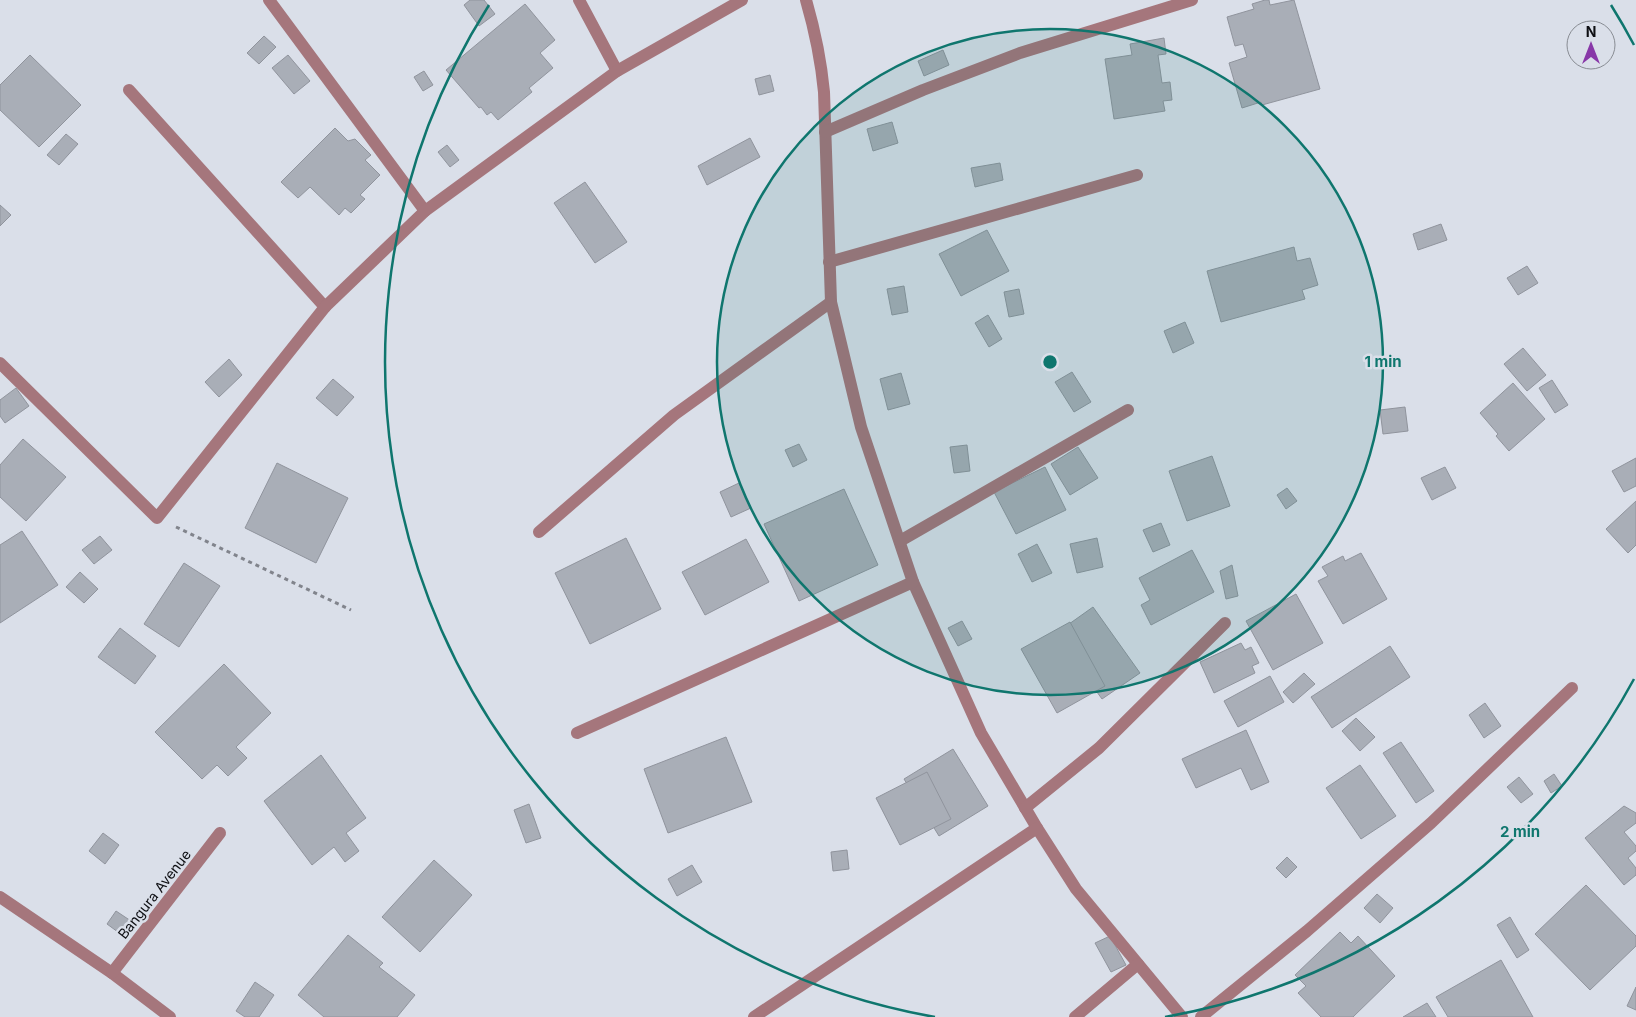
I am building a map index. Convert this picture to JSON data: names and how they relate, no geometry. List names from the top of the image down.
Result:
{
  "streets": {
    "street": ["Bangura Avenue"]
  },
  "north": "top",
  "rings": ["1 min", "2 min"]
}
